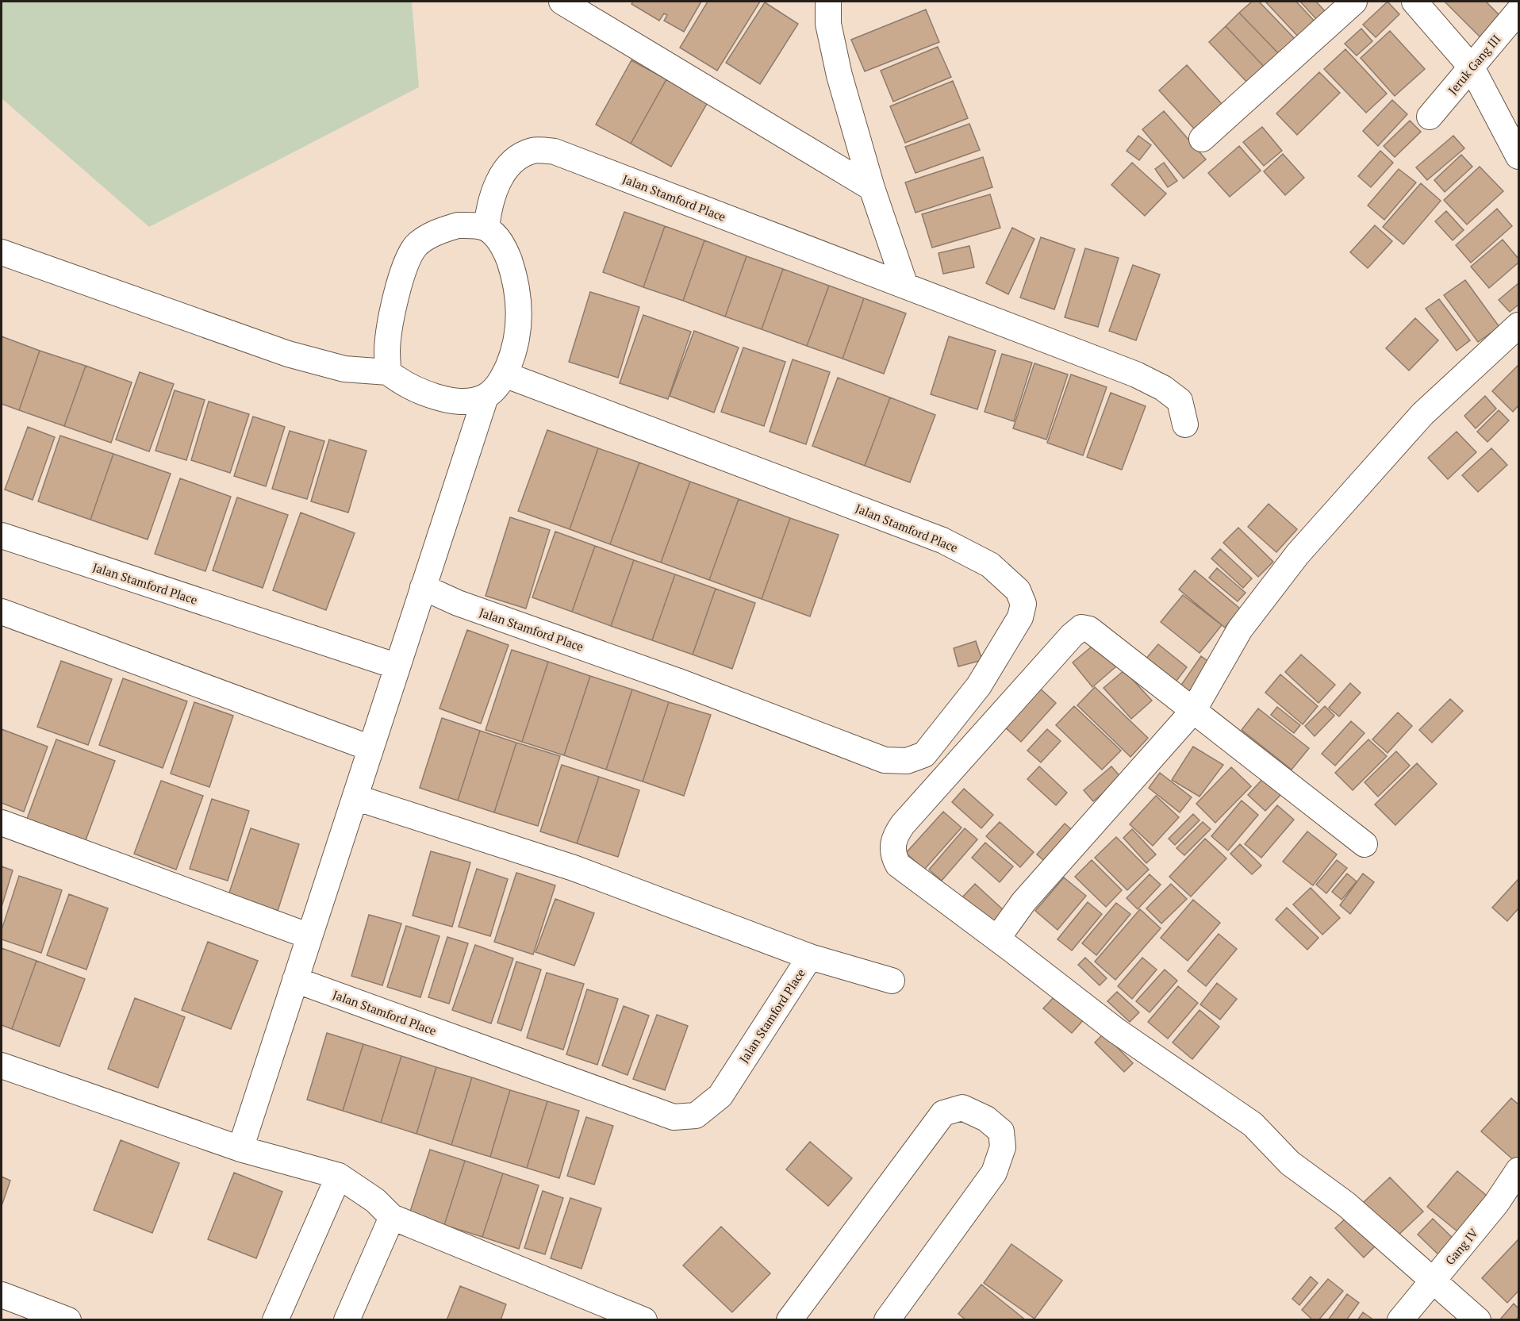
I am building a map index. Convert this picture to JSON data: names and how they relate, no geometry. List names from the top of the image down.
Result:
{
  "streets": {
    "street": ["Jeruk Gang III", "Jalan Stamford Place", "Gang IV"]
  }
}
